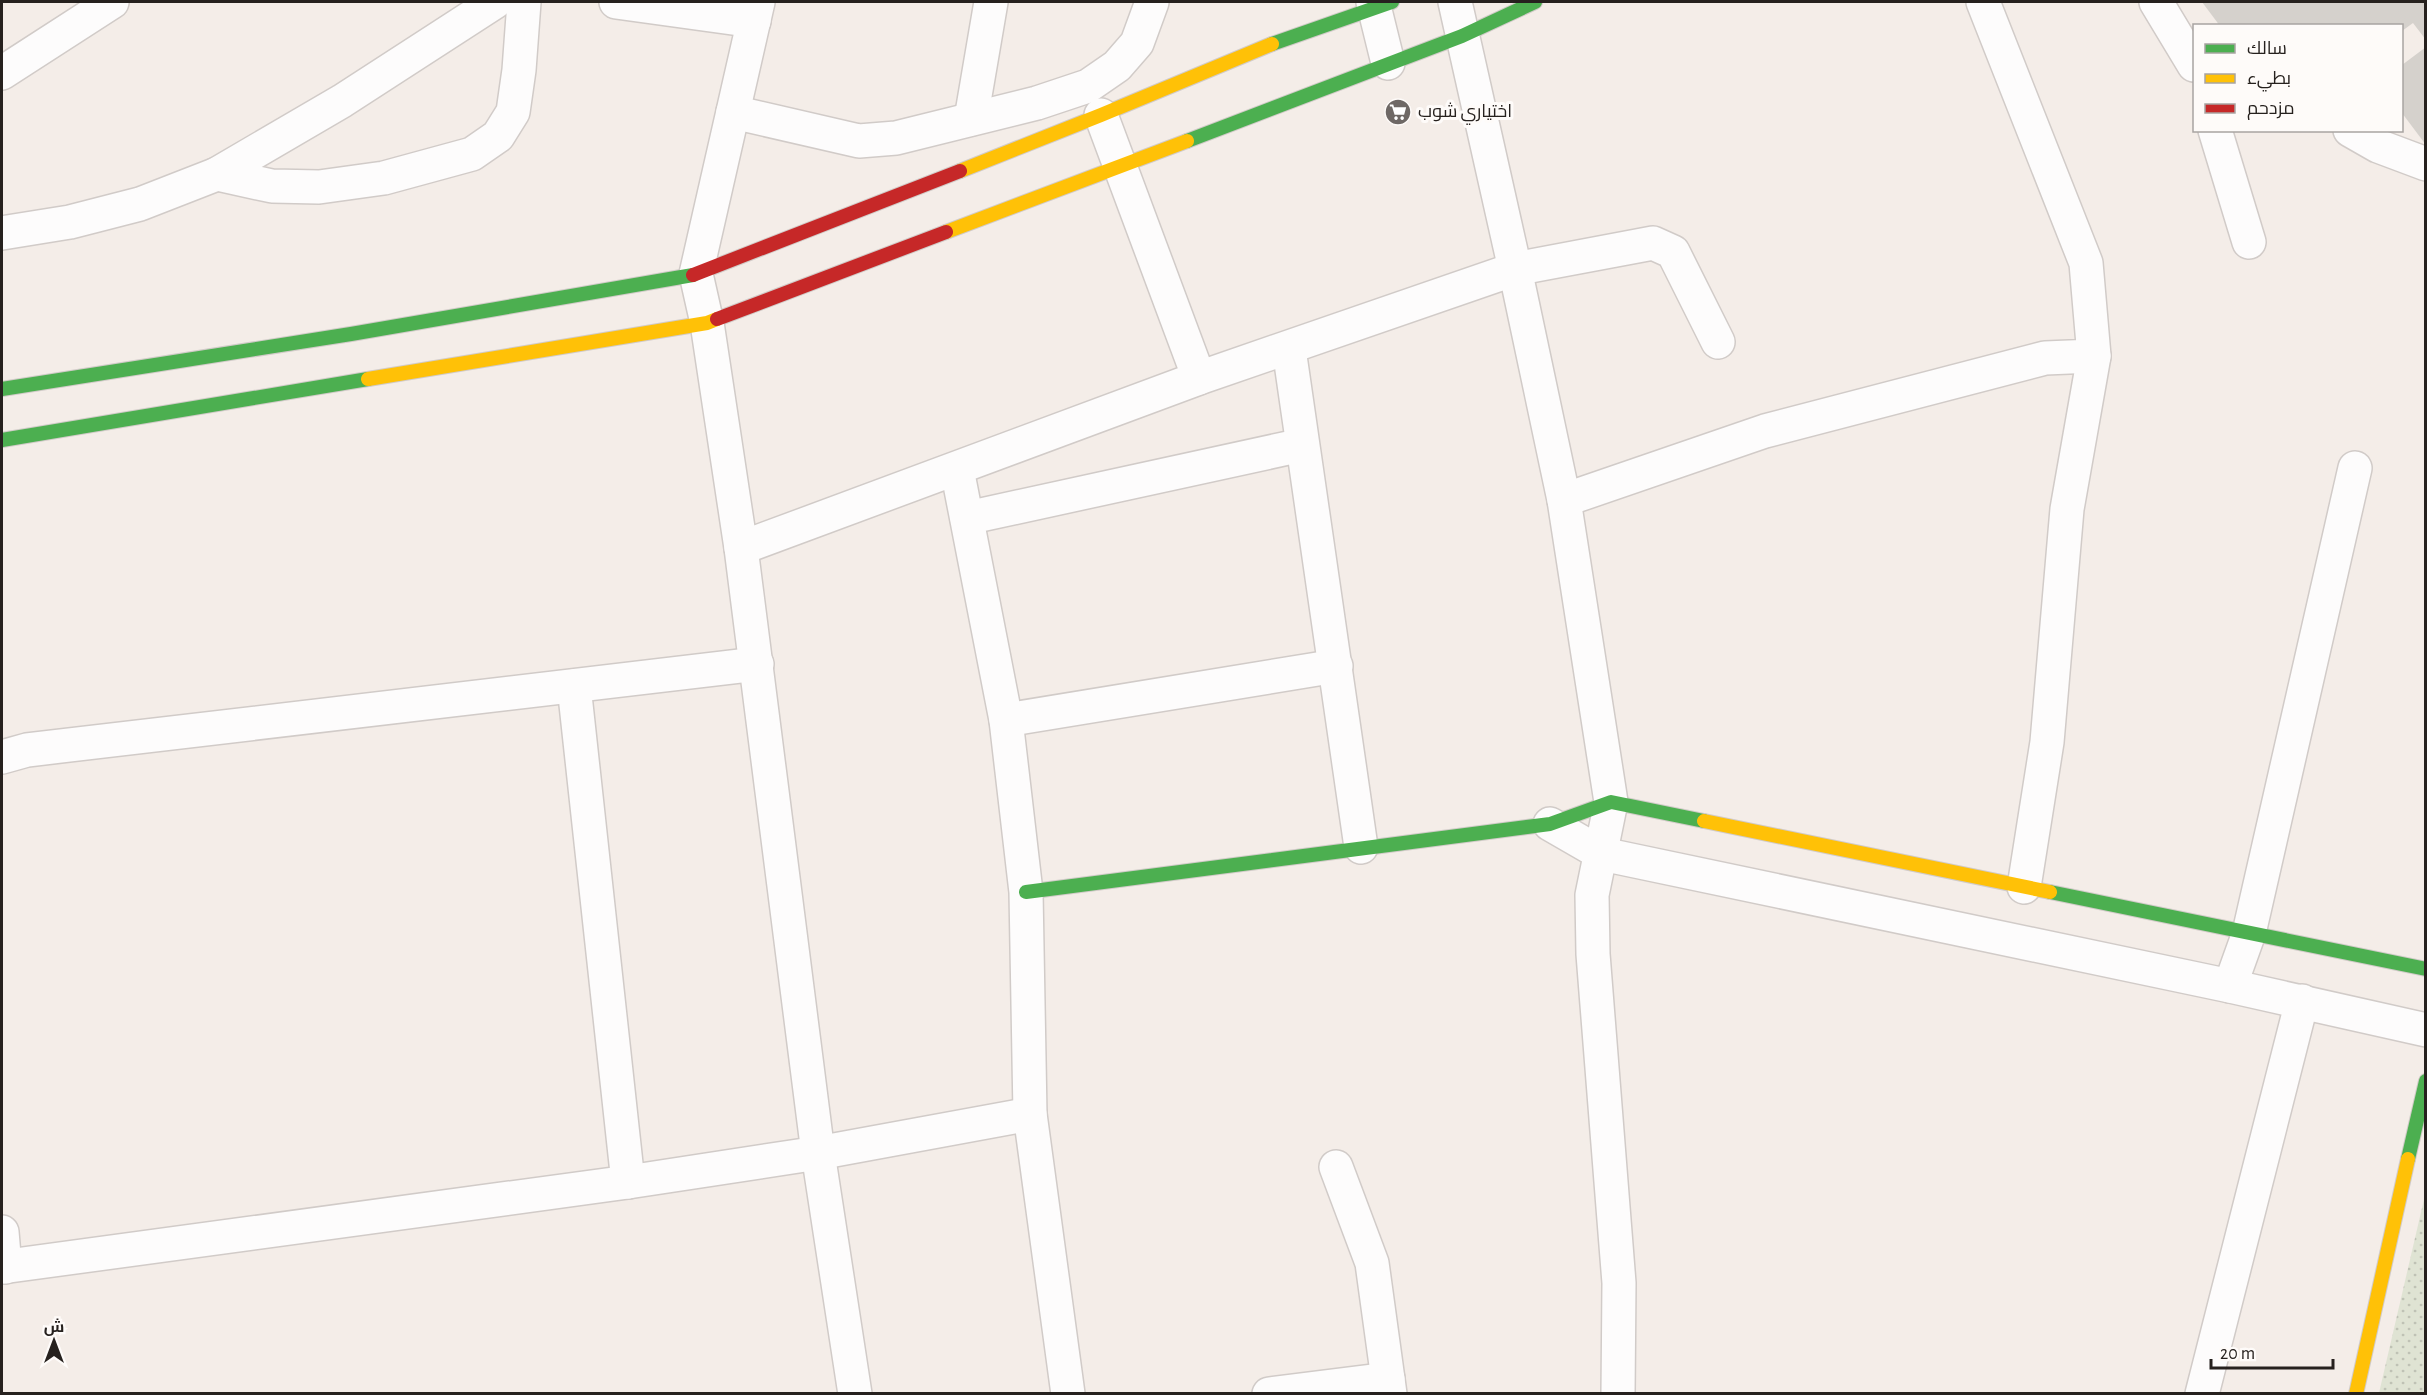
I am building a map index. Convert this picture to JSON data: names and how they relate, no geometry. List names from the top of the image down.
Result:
{
  "places": {
    "supermarket": ["اختياري شوب"]
  },
  "legend": ["سالك", "بطيء", "مزدحم"],
  "scale_bar": "20 m",
  "north": "top"
}
